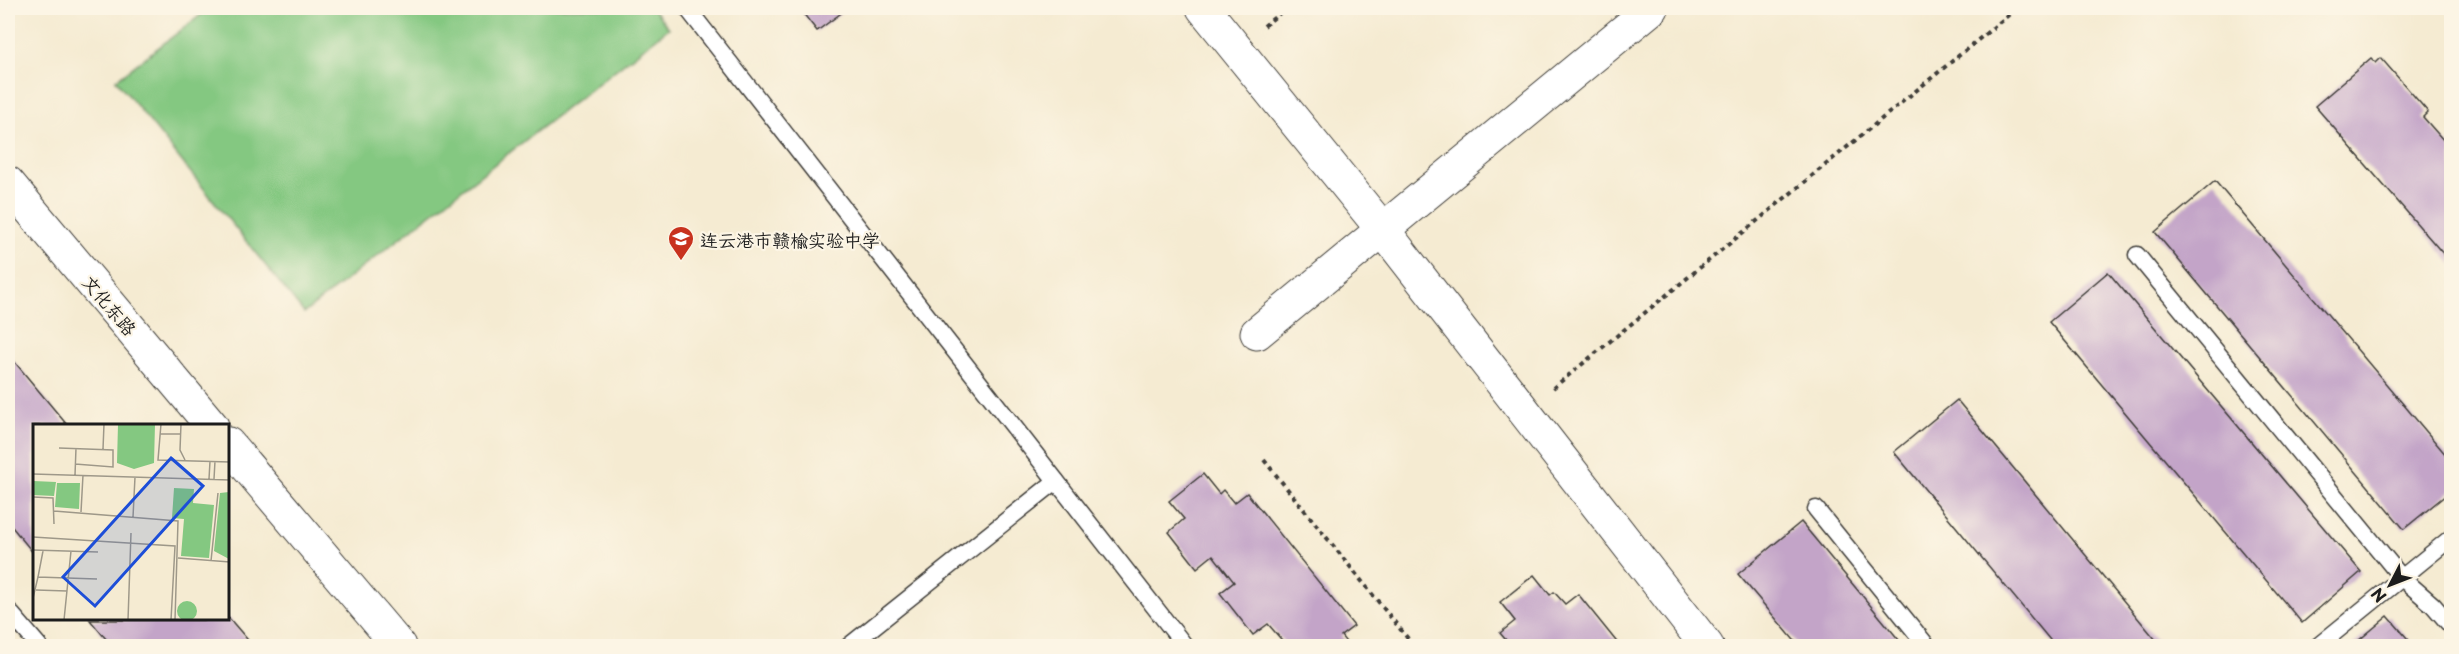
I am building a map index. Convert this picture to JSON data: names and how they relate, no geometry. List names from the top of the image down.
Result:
{
  "streets": {
    "street": ["文化东路"]
  },
  "places": {
    "school or university": ["连云港市赣榆实验中学"]
  },
  "north": "bottom left"
}
